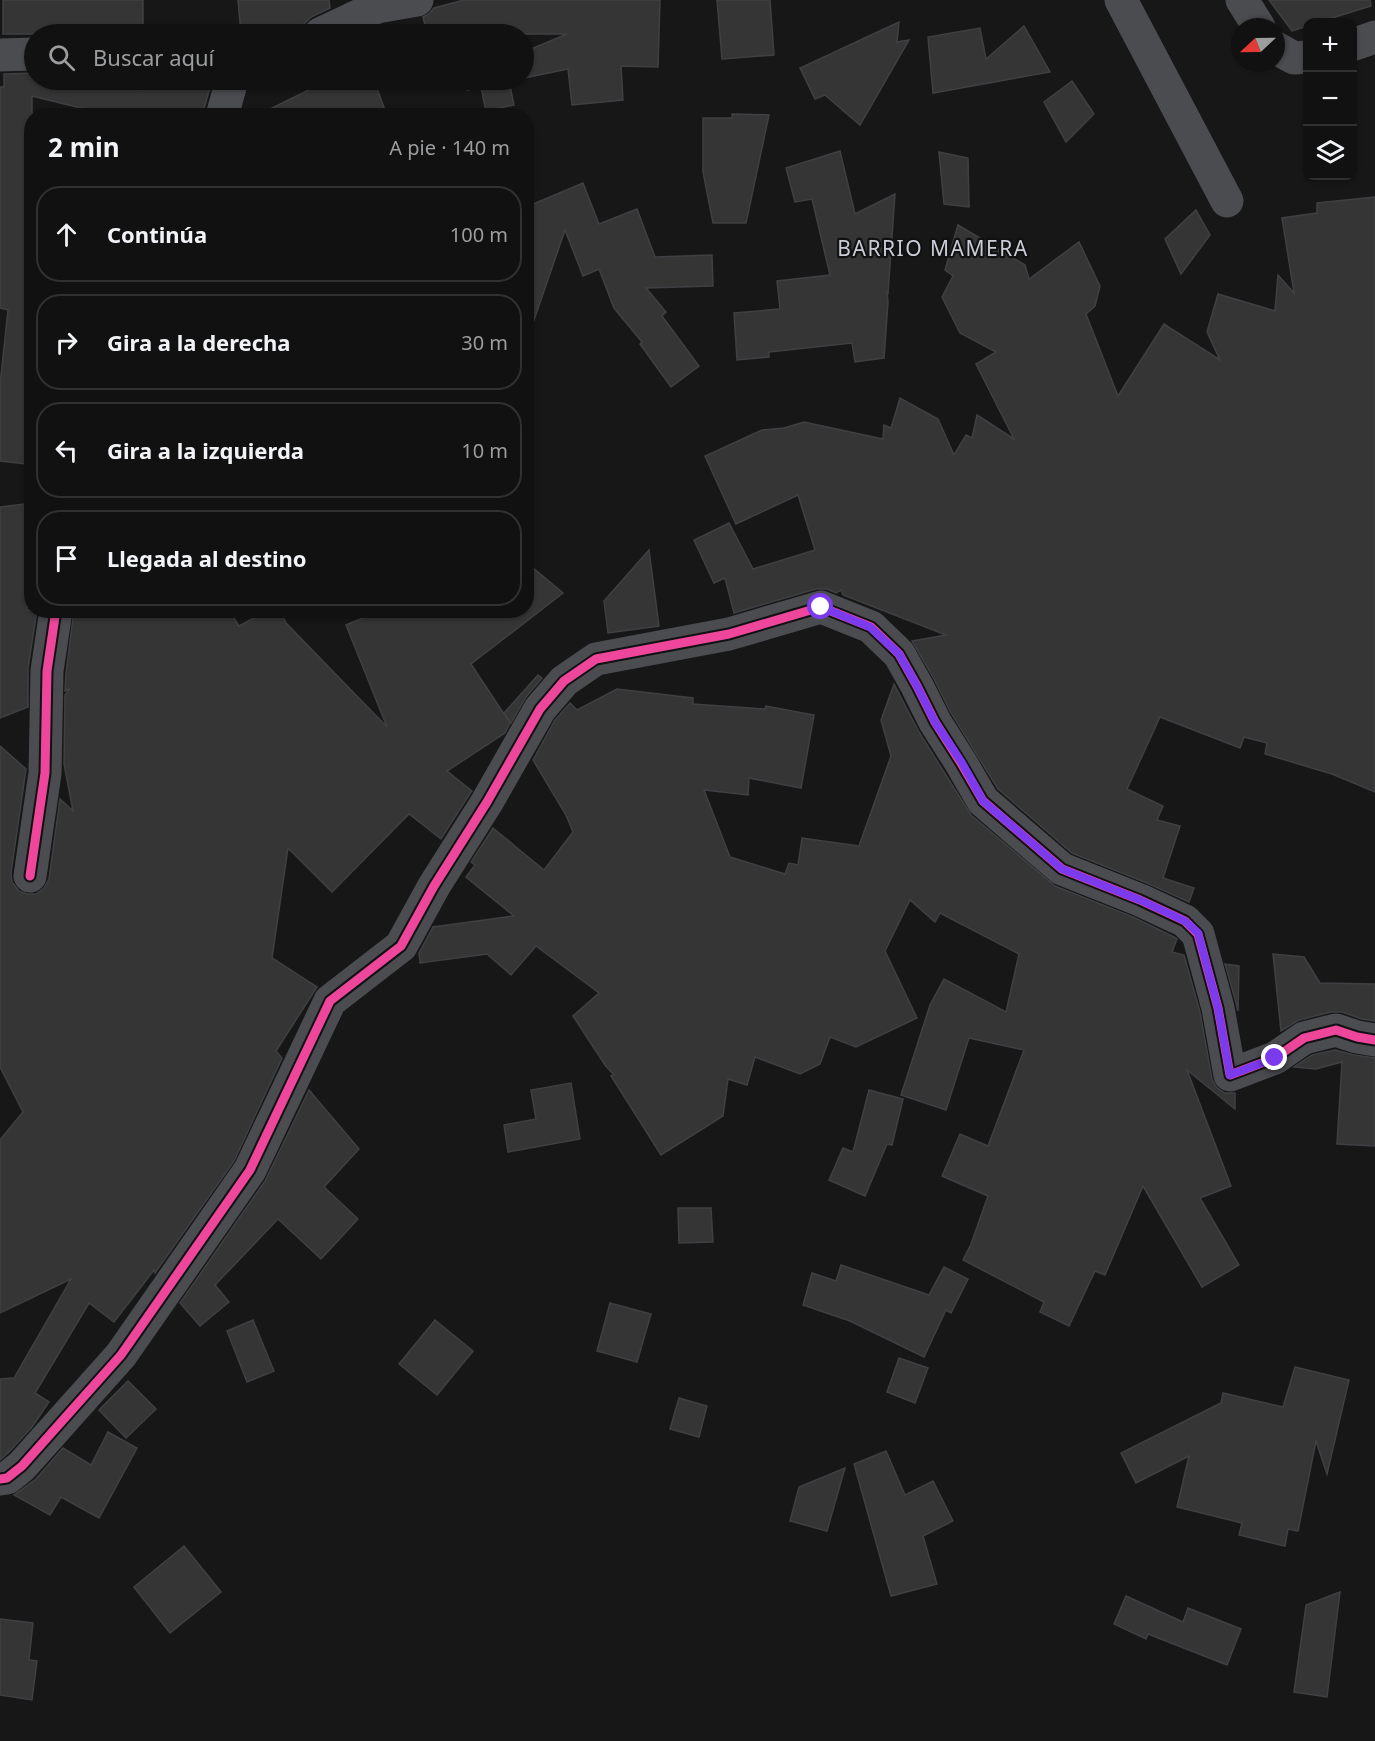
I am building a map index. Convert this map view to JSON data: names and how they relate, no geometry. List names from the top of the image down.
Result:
{
  "districts": ["BARRIO MAMERA"],
  "north": "left",
  "page": {
    "map_buttons": ["+", "−"],
    "search": "Buscar aquí",
    "heading": ["2 min", "A pie · 140 m"],
    "list": [
      ["Continúa", "100 m"],
      ["Gira a la derecha", "30 m"],
      ["Gira a la izquierda", "10 m"],
      "Llegada al destino"
    ]
  }
}
